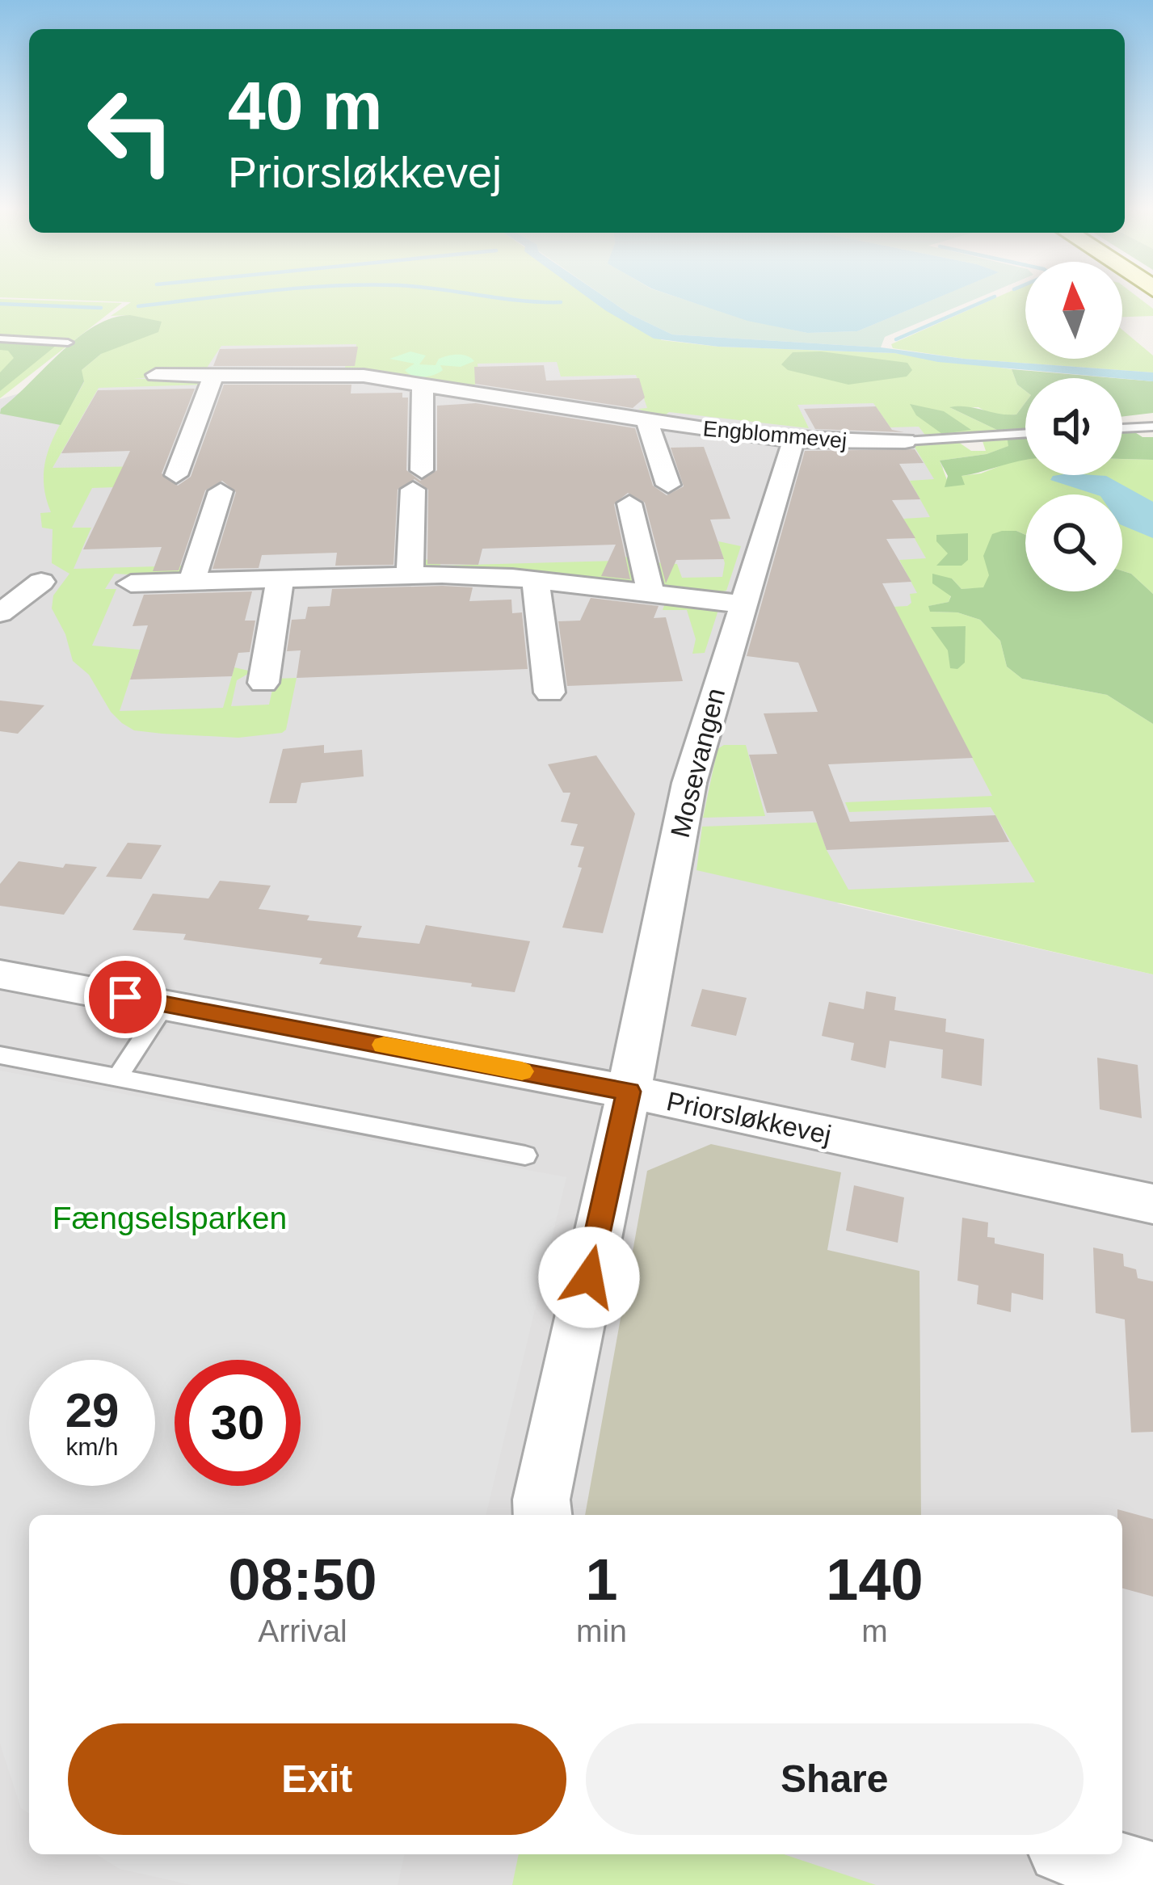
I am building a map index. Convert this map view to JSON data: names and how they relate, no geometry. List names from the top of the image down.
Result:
{
  "streets": {
    "street": ["Engblommevej", "Mosevangen", "Priorsløkkevej"]
  },
  "crossings": [
    ["Engblommevej", "Mosevangen"],
    ["Mosevangen", "Priorsløkkevej"]
  ],
  "parks": ["Fængselsparken"],
  "north": "top",
  "page": {
    "turn": ["40 m", "Priorsløkkevej"],
    "speed": "29 km/h",
    "limit": "30",
    "eta": [
      "08:50",
      "Arrival",
      "1",
      "min",
      "140",
      "m"
    ],
    "buttons": ["Exit", "Share"]
  }
}
